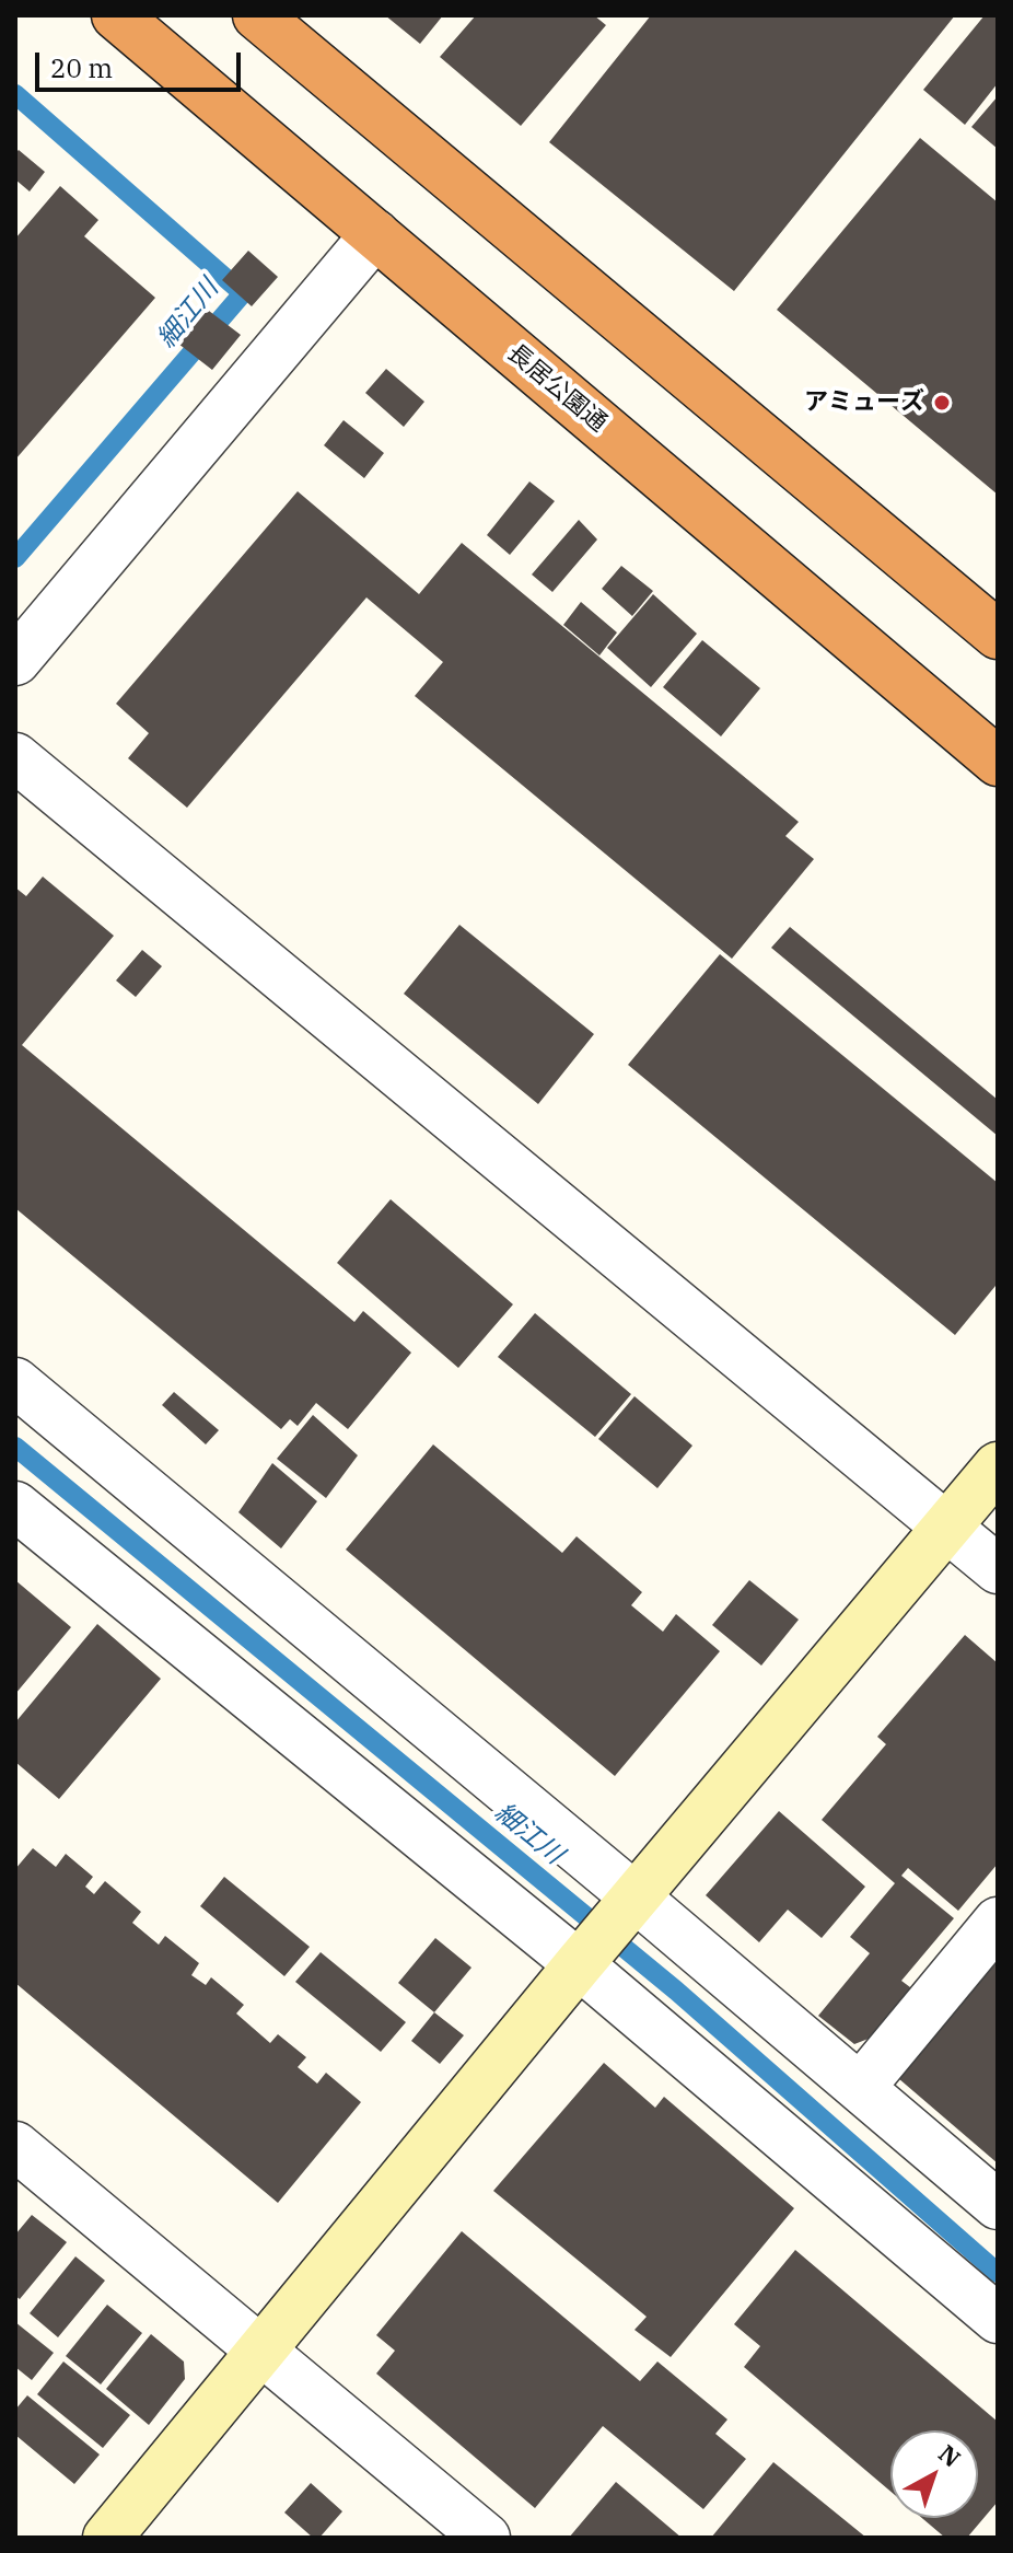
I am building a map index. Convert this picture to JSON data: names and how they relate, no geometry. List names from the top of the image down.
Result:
{
  "streets": {
    "highway": ["長居公園通"]
  },
  "water": ["細江川"],
  "places": ["アミューズ"],
  "scale_bar": "20 m",
  "north": "top right"
}
